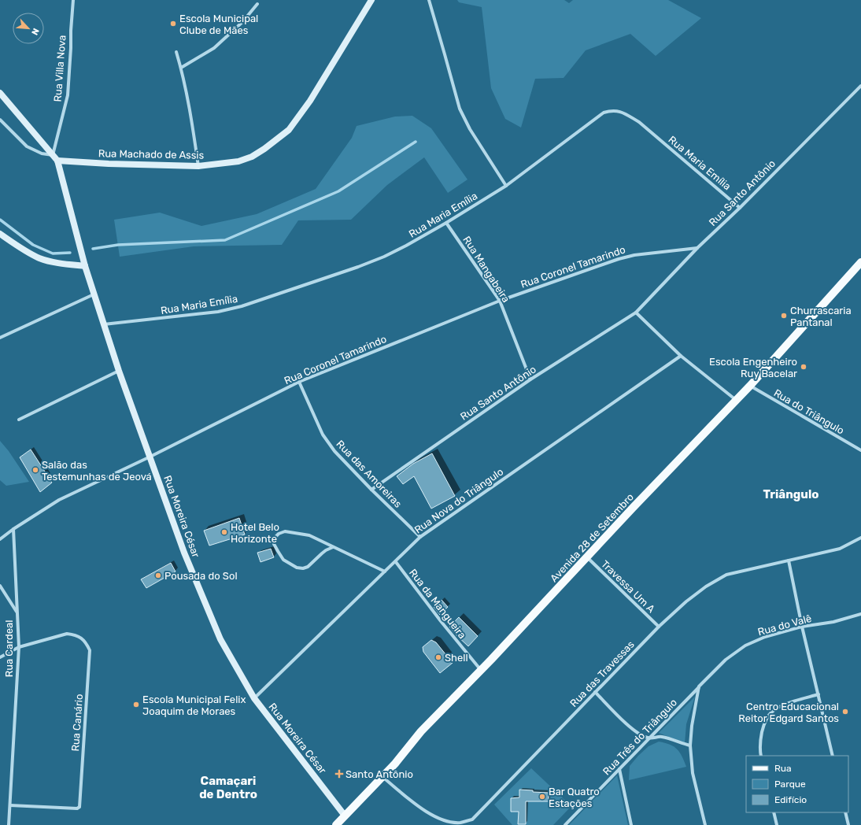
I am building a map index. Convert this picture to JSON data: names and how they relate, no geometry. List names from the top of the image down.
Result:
{
  "streets": {
    "main road": ["Avenida 28 de Setembro"],
    "street": [
      "Rua Villa Nova",
      "Rua Machado de Assis",
      "Rua Maria Emília",
      "Rua Santo Antônio",
      "Rua Coronel Tamarindo",
      "Rua Mangabeira",
      "Rua do Triângulo",
      "Rua das Amoreiras",
      "Rua Nova do Triângulo",
      "Rua Moreira César",
      "Travessa Um A",
      "Rua da Mangueira",
      "Rua do Valê",
      "Rua Cardeal",
      "Rua das Travessas",
      "Rua Canário",
      "Rua Três do Triângulo"
    ]
  },
  "crossings": [
    ["Rua Machado de Assis", "Rua Moreira César"],
    ["Rua Maria Emília", "Rua Santo Antônio"],
    ["Rua Maria Emília", "Rua Mangabeira"],
    ["Rua Maria Emília", "Rua Moreira César"],
    ["Rua Santo Antônio", "Rua Coronel Tamarindo"],
    ["Rua Santo Antônio", "Rua Mangabeira"],
    ["Rua Santo Antônio", "Rua das Amoreiras"],
    ["Rua Coronel Tamarindo", "Rua Mangabeira"],
    ["Rua Coronel Tamarindo", "Rua das Amoreiras"],
    ["Rua Coronel Tamarindo", "Rua Moreira César"],
    ["Rua Coronel Tamarindo", "Rua Cardeal"],
    ["Rua do Triângulo", "Avenida 28 de Setembro"],
    ["Rua das Amoreiras", "Rua Nova do Triângulo"],
    ["Rua Nova do Triângulo", "Rua Moreira César"],
    ["Rua Nova do Triângulo", "Rua da Mangueira"],
    ["Rua Moreira César", "Avenida 28 de Setembro"],
    ["Avenida 28 de Setembro", "Travessa Um A"],
    ["Avenida 28 de Setembro", "Rua da Mangueira"],
    ["Avenida 28 de Setembro", "Rua das Travessas"],
    ["Travessa Um A", "Rua das Travessas"],
    ["Rua do Valê", "Rua Três do Triângulo"],
    ["Rua Cardeal", "Rua Canário"]
  ],
  "districts": ["Triângulo", "Camaçari de Dentro"],
  "places": {
    "other": [
      "Escola Municipal Clube de Mães",
      "Churrascaria Pantanal",
      "Escola Engenheiro Ruy Bacelar",
      "Salão das Testemunhas de Jeová",
      "Hotel Belo Horizonte",
      "Pousada do Sol",
      "Shell",
      "Escola Municipal Felix Joaquim de Moraes",
      "Centro Educacional Reitor Edgard Santos",
      "Bar Quatro Estações"
    ],
    "health": ["Santo Antônio"]
  },
  "legend": ["Rua", "Parque", "Edifício"],
  "north": "bottom right"
}
